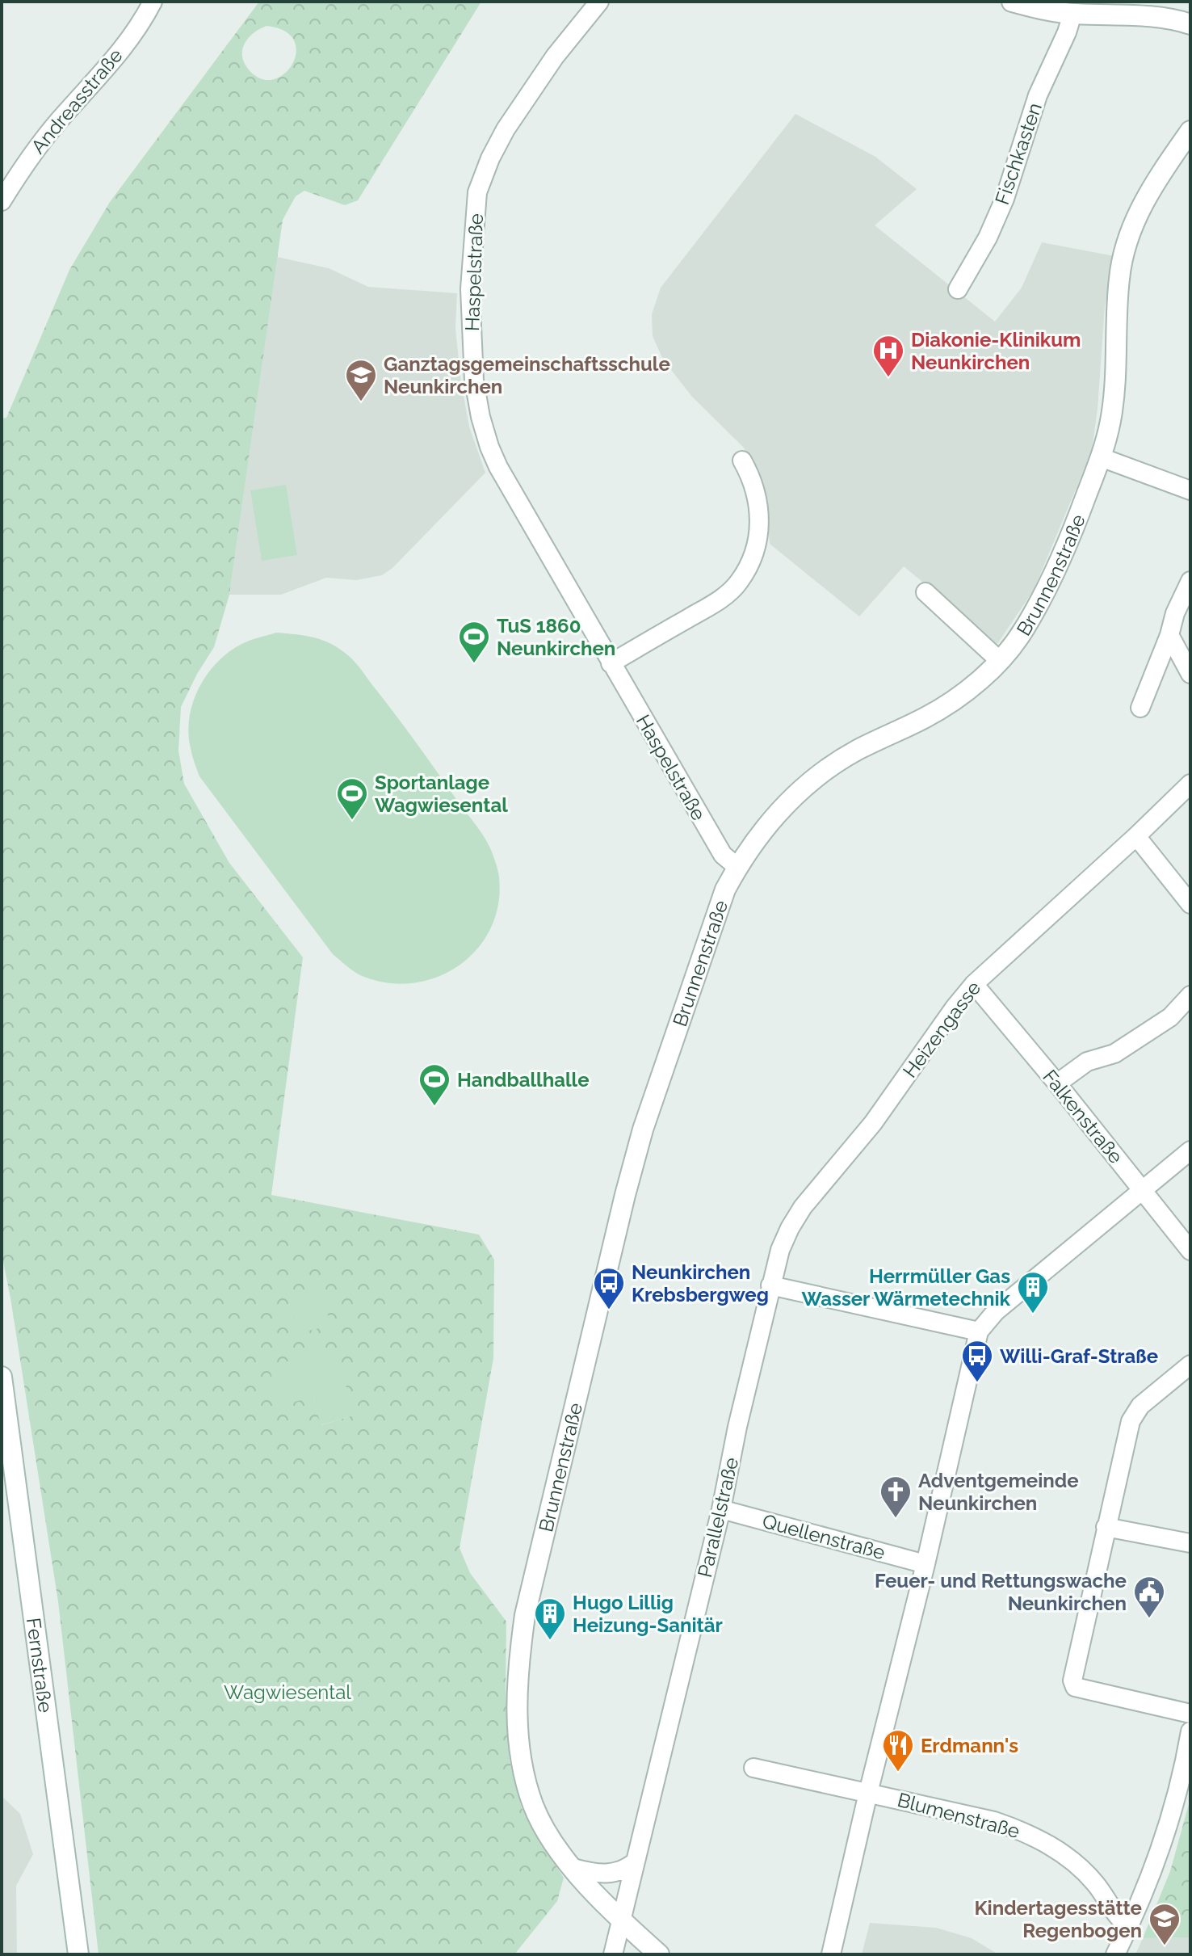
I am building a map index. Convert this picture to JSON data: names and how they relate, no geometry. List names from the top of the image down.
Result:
{
  "streets": {
    "street": [
      "Andreasstraße",
      "Fischkasten",
      "Haspelstraße",
      "Brunnenstraße",
      "Heizengasse",
      "Falkenstraße",
      "Parallelstraße",
      "Quellenstraße",
      "Fernstraße",
      "Blumenstraße"
    ]
  },
  "crossings": [
    ["Haspelstraße", "Brunnenstraße"],
    ["Brunnenstraße", "Parallelstraße"],
    ["Heizengasse", "Falkenstraße"],
    ["Heizengasse", "Parallelstraße"],
    ["Parallelstraße", "Quellenstraße"]
  ],
  "parks": ["Wagwiesental"],
  "places": {
    "hospital": ["Diakonie-Klinikum Neunkirchen"],
    "school or university": ["Ganztagsgemeinschaftsschule Neunkirchen", "Kindertagesstätte Regenbogen"],
    "sports": ["TuS 1860 Neunkirchen", "Sportanlage Wagwiesental", "Handballhalle"],
    "bus stop": ["Neunkirchen Krebsbergweg", "Willi-Graf-Straße"],
    "building": ["Herrmüller Gas Wasser Wärmetechnik", "Hugo Lillig Heizung-Sanitär"],
    "church": ["Adventgemeinde Neunkirchen"],
    "public building": ["Feuer- und Rettungswache Neunkirchen"],
    "restaurant": ["Erdmann's"]
  }
}
